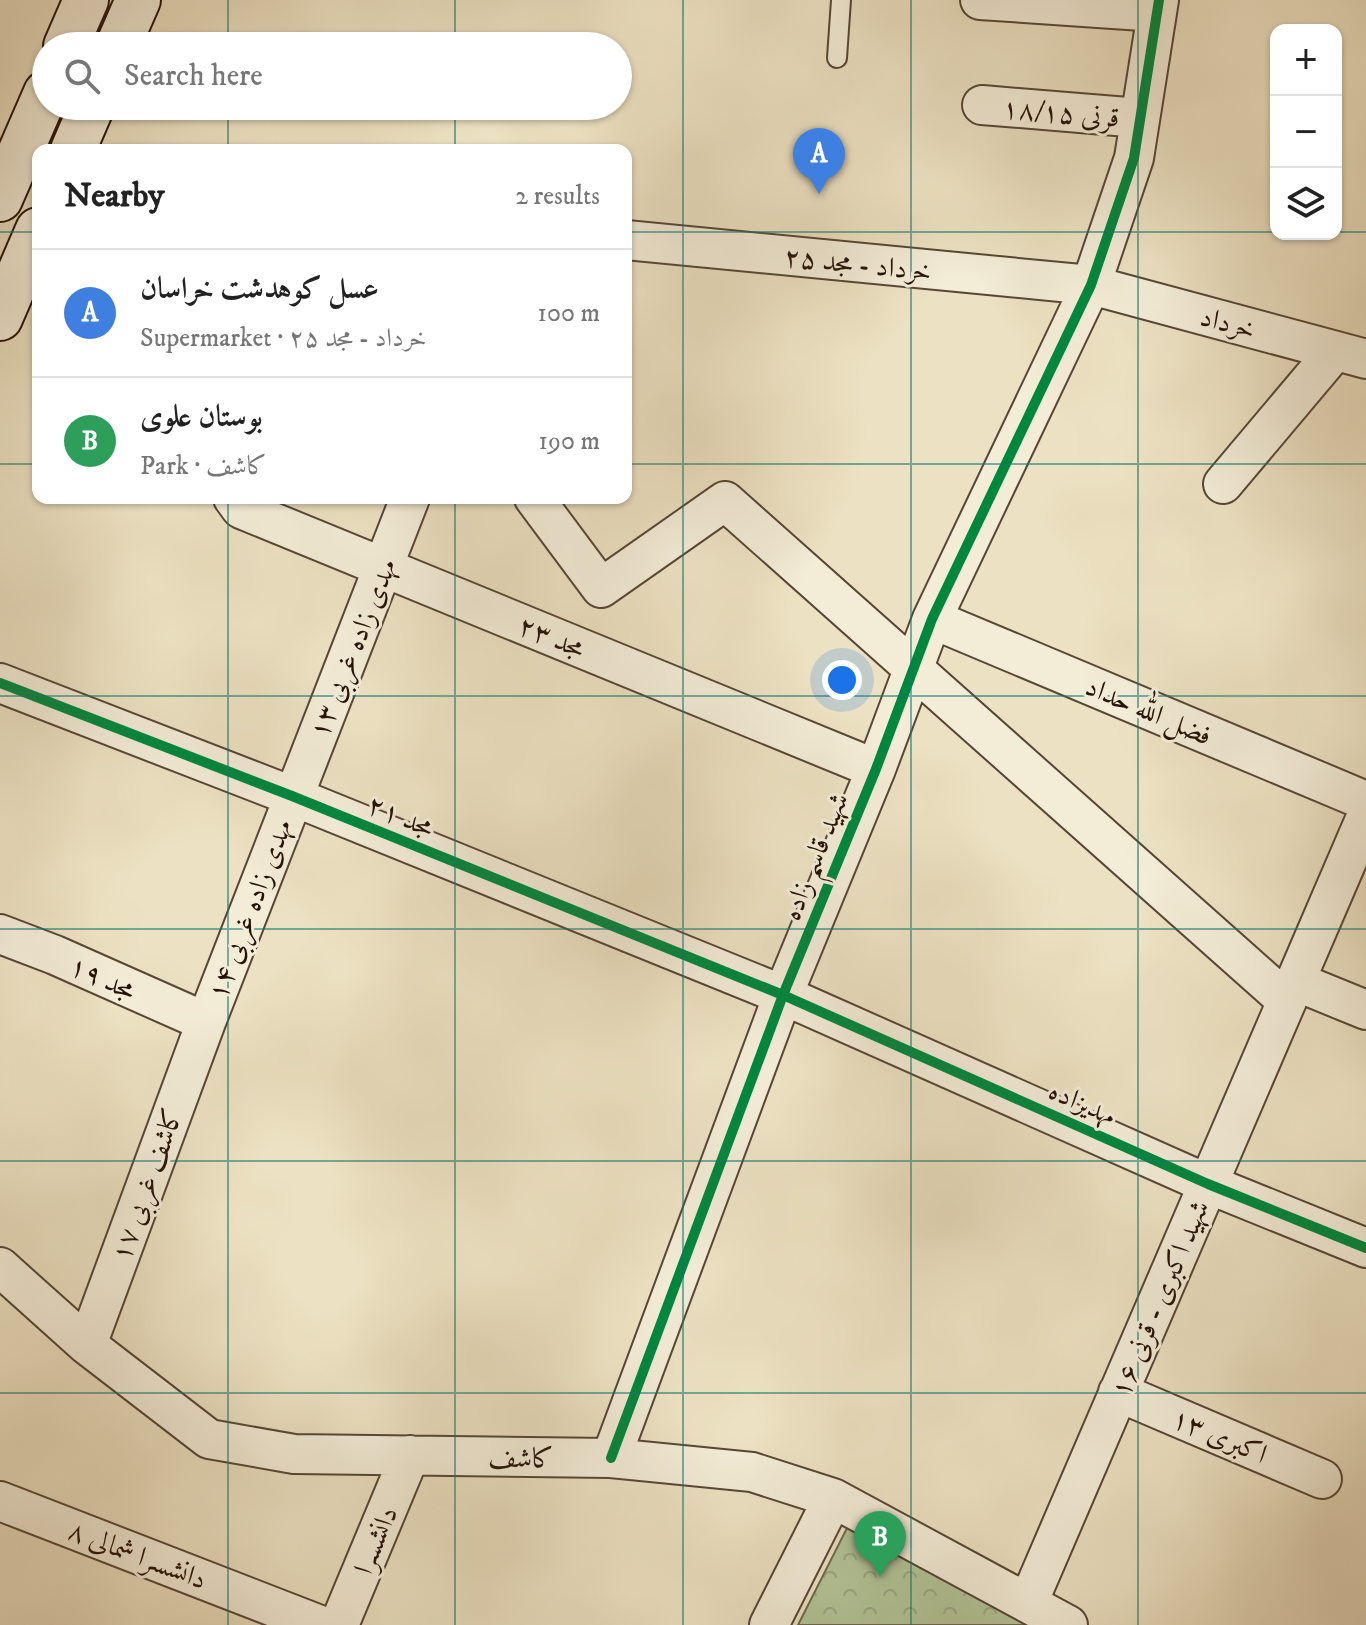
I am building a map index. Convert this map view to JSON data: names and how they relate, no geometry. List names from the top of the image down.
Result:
{
  "streets": {
    "street": [
      "قرنی ۱۸/۱۵",
      "خرداد - مجد ۲۵",
      "خرداد",
      "مجد ۲۳",
      "مهدی زاده غربی ۱۳",
      "فضل الله حداد",
      "مجد ۲۱",
      "شهید قاسم زاده",
      "مهدی زاده غربی ۱۴",
      "مجد ۱۹",
      "مهدیزاده",
      "کاشف غربی ۱۷",
      "شهید اکبری - قرنی ۱۶",
      "اکبری ۱۳",
      "کاشف",
      "دانشسرا",
      "دانشسرا شمالی ۸"
    ]
  },
  "crossings": [
    ["قرنی ۱۸/۱۵", "شهید قاسم زاده"],
    ["خرداد - مجد ۲۵", "خرداد"],
    ["خرداد - مجد ۲۵", "شهید قاسم زاده"],
    ["خرداد", "شهید قاسم زاده"],
    ["مجد ۲۳", "مهدی زاده غربی ۱۳"],
    ["مجد ۲۳", "شهید قاسم زاده"],
    ["مهدی زاده غربی ۱۳", "مجد ۲۱"],
    ["مهدی زاده غربی ۱۳", "مهدی زاده غربی ۱۴"],
    ["فضل الله حداد", "شهید قاسم زاده"],
    ["مجد ۲۱", "شهید قاسم زاده"],
    ["مجد ۲۱", "مهدی زاده غربی ۱۴"],
    ["مجد ۲۱", "مهدیزاده"],
    ["شهید قاسم زاده", "مهدیزاده"],
    ["شهید قاسم زاده", "کاشف"],
    ["مهدی زاده غربی ۱۴", "مجد ۱۹"],
    ["مهدی زاده غربی ۱۴", "کاشف غربی ۱۷"],
    ["مجد ۱۹", "کاشف غربی ۱۷"],
    ["مهدیزاده", "شهید اکبری - قرنی ۱۶"],
    ["کاشف غربی ۱۷", "کاشف"],
    ["شهید اکبری - قرنی ۱۶", "اکبری ۱۳"],
    ["شهید اکبری - قرنی ۱۶", "کاشف"],
    ["کاشف", "دانشسرا"]
  ],
  "page": {
    "map_buttons": ["+", "−"],
    "search": "Search here",
    "pins": ["A", "B"],
    "heading": ["Nearby", "2 results"],
    "list": [
      {
        "mark": "A",
        "name": "عسل كوهدشت خراسان",
        "note": "Supermarket · خرداد - مجد ۲۵",
        "value": "100 m"
      },
      {
        "mark": "B",
        "name": "بوستان علوی",
        "note": "Park · کاشف",
        "value": "190 m"
      }
    ]
  }
}
